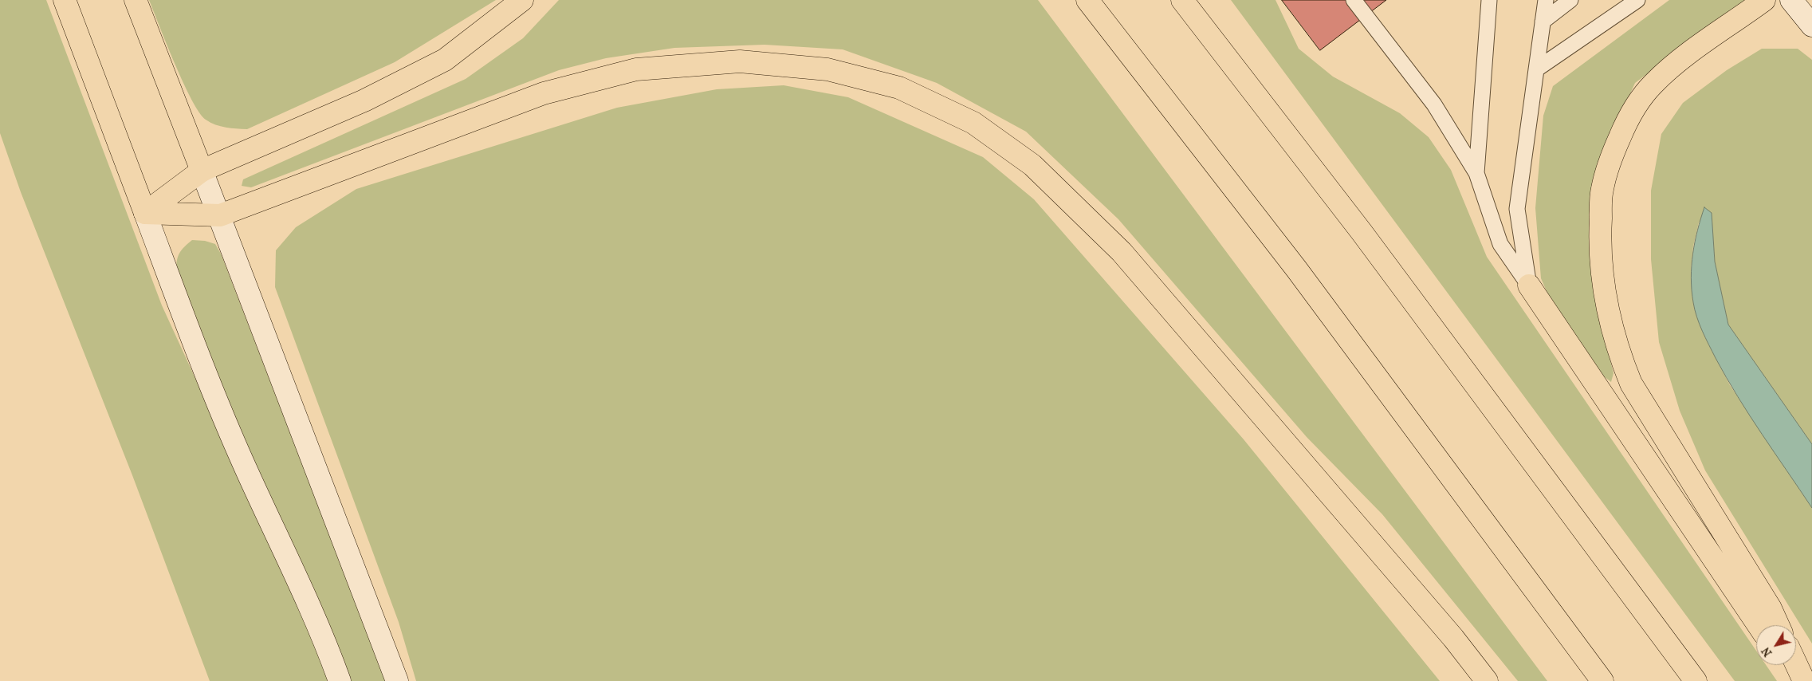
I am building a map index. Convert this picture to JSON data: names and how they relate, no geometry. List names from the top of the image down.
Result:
{
  "north": "bottom left"
}
